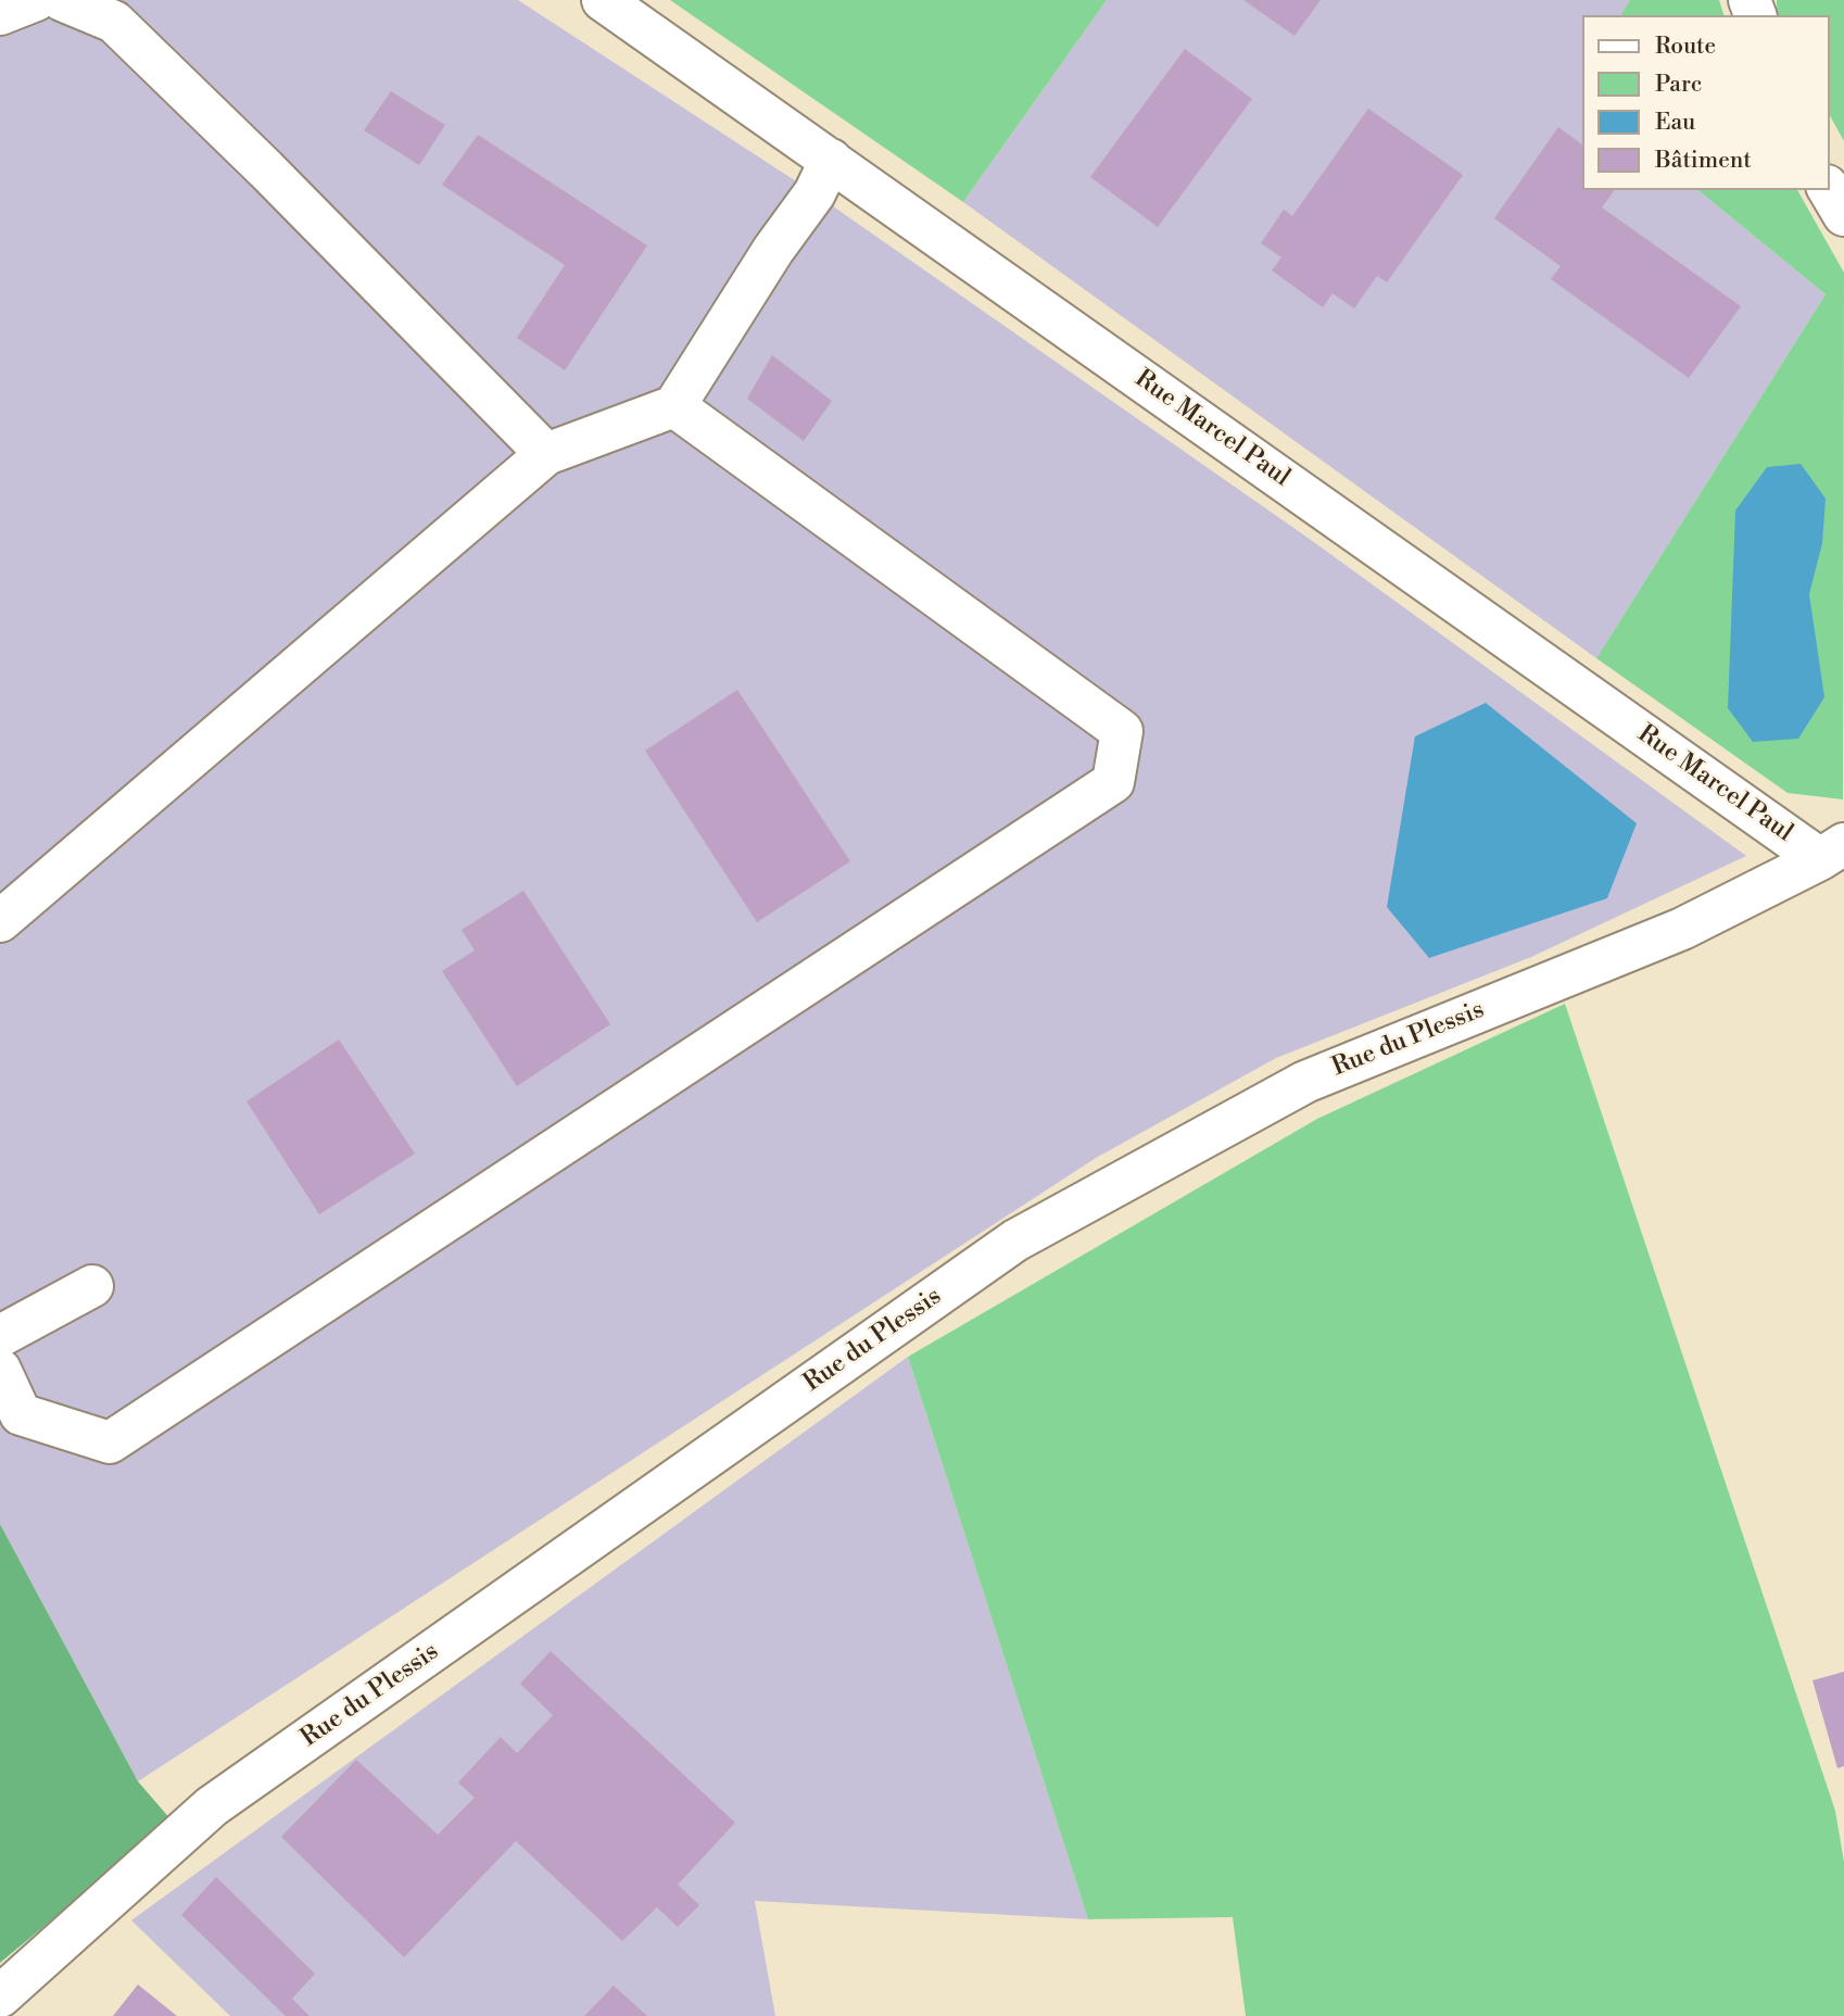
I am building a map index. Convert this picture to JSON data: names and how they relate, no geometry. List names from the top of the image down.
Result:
{
  "streets": {
    "street": ["Rue Marcel Paul", "Rue du Plessis"]
  },
  "crossings": [
    ["Rue Marcel Paul", "Rue du Plessis"]
  ],
  "legend": [
    "Route",
    "Parc",
    "Eau",
    "Bâtiment"
  ]
}
